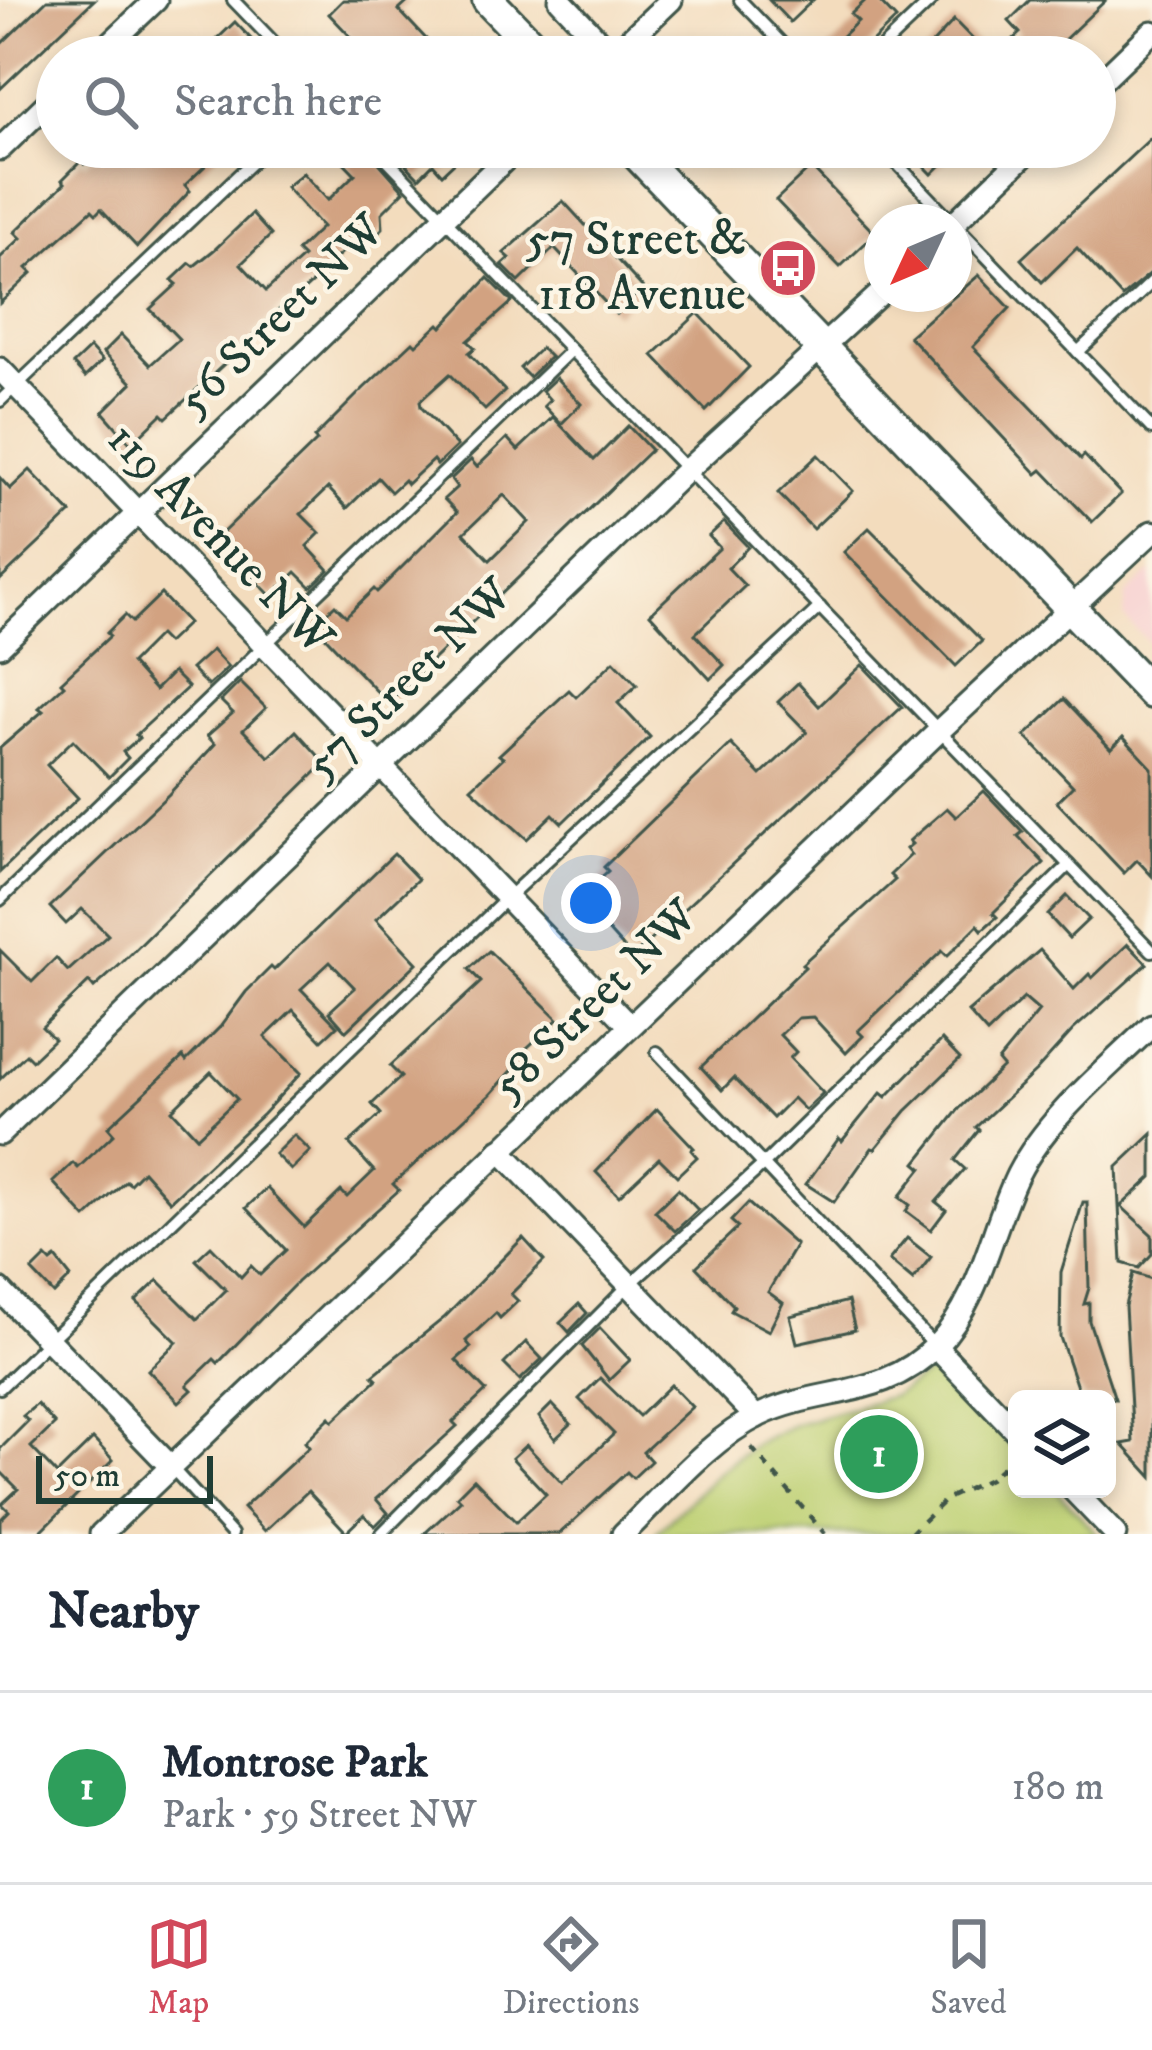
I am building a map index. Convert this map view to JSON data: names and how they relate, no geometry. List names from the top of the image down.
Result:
{
  "streets": {
    "street": [
      "56 Street NW",
      "119 Avenue NW",
      "57 Street NW",
      "58 Street NW"
    ]
  },
  "crossings": [
    ["56 Street NW", "119 Avenue NW"],
    ["119 Avenue NW", "57 Street NW"],
    ["119 Avenue NW", "58 Street NW"]
  ],
  "places": {
    "bus stop": ["57 Street & 118 Avenue"]
  },
  "scale_bar": "50 m",
  "north": "bottom left",
  "page": {
    "search": "Search here",
    "pins": "1",
    "scale": "50 m",
    "heading": "Nearby",
    "list": [
      {
        "mark": "1",
        "name": "Montrose Park",
        "note": "Park · 59 Street NW",
        "value": "180 m"
      }
    ],
    "nav": ["Map", "Directions", "Saved"]
  }
}
